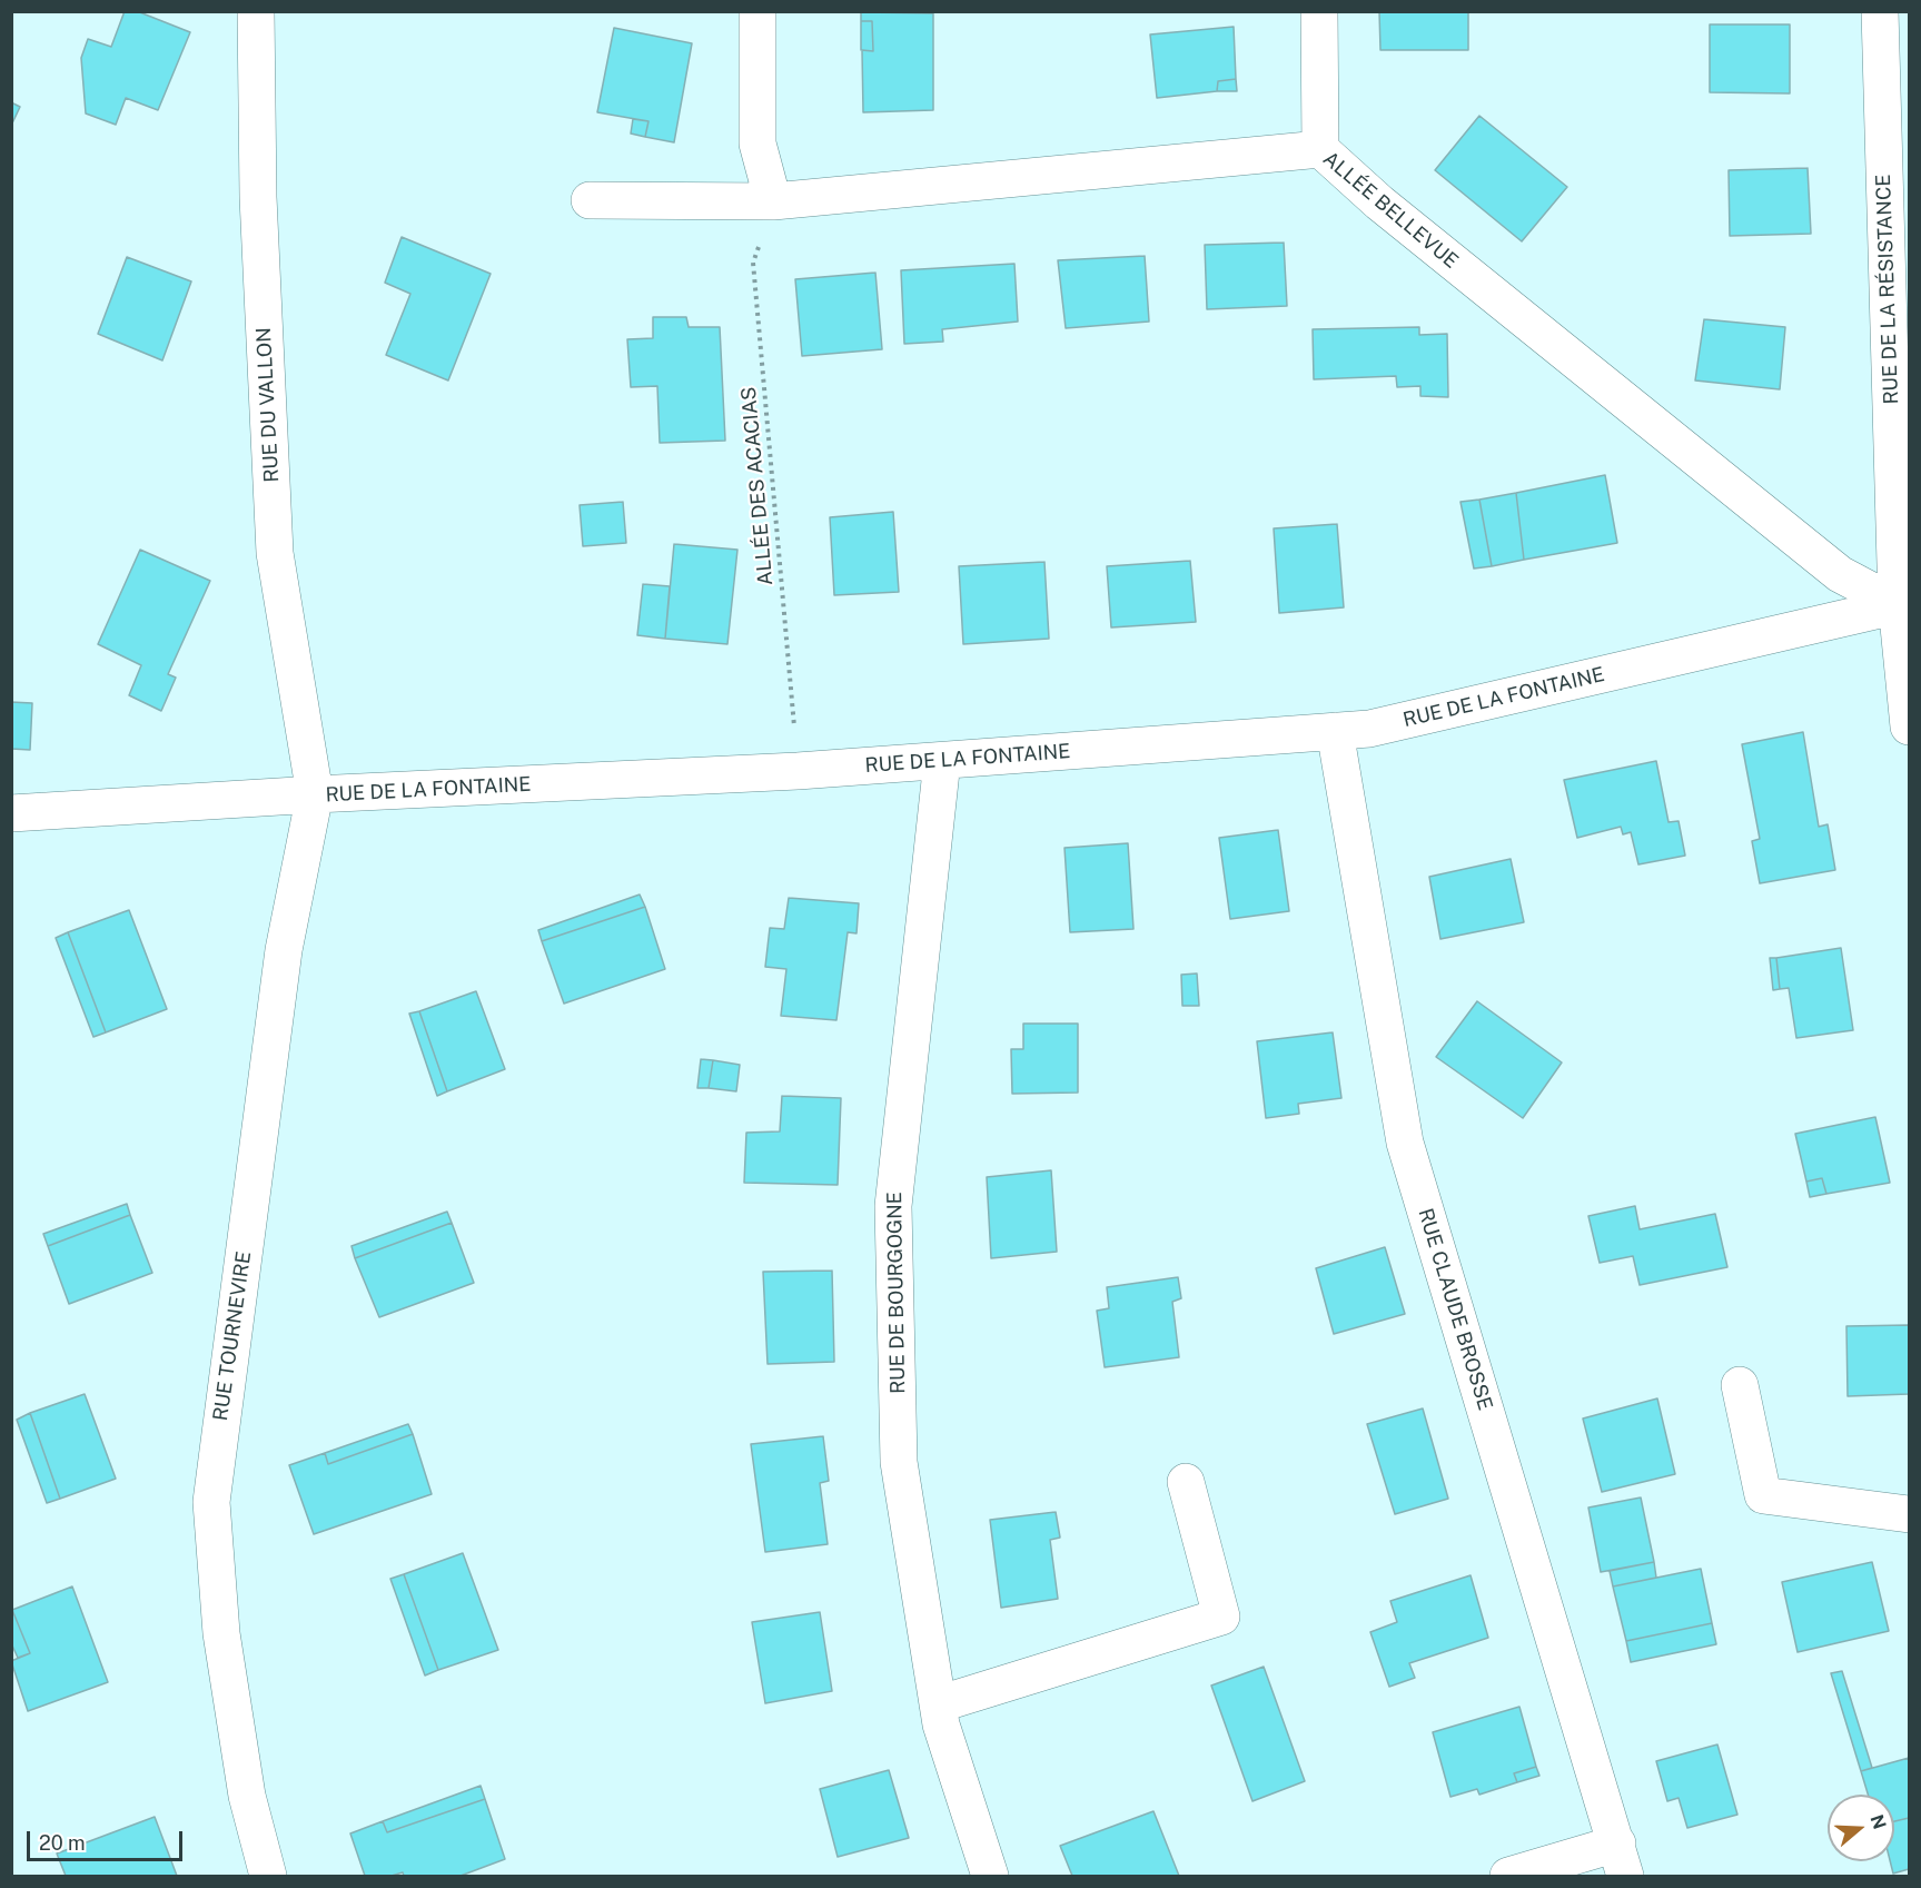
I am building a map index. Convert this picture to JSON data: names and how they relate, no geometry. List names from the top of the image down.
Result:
{
  "streets": {
    "street": [
      "ALLÉE BELLEVUE",
      "RUE DE LA RÉSISTANCE",
      "RUE DU VALLON",
      "RUE DE LA FONTAINE",
      "RUE DE BOURGOGNE",
      "RUE CLAUDE BROSSE",
      "RUE TOURNEVIRE"
    ],
    "path": ["ALLÉE DES ACACIAS"]
  },
  "crossings": [
    ["ALLÉE BELLEVUE", "RUE DE LA RÉSISTANCE"],
    ["ALLÉE BELLEVUE", "ALLÉE DES ACACIAS"],
    ["ALLÉE BELLEVUE", "RUE DE LA FONTAINE"],
    ["RUE DE LA RÉSISTANCE", "RUE DE LA FONTAINE"],
    ["RUE DU VALLON", "RUE DE LA FONTAINE"],
    ["RUE DU VALLON", "RUE TOURNEVIRE"],
    ["ALLÉE DES ACACIAS", "RUE DE LA FONTAINE"],
    ["RUE DE LA FONTAINE", "RUE DE BOURGOGNE"],
    ["RUE DE LA FONTAINE", "RUE CLAUDE BROSSE"],
    ["RUE DE LA FONTAINE", "RUE TOURNEVIRE"]
  ],
  "scale_bar": "20 m",
  "north": "right"
}
